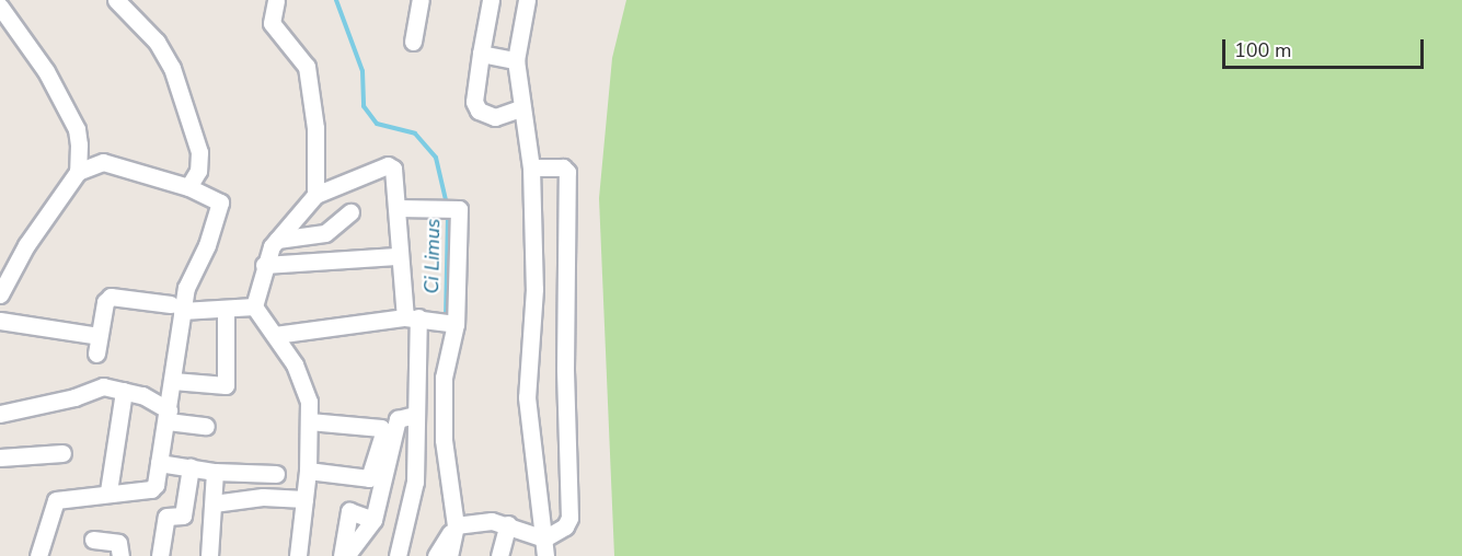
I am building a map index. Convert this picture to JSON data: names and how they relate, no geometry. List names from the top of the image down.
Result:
{
  "water": ["Ci Limus"],
  "scale_bar": "100 m"
}
